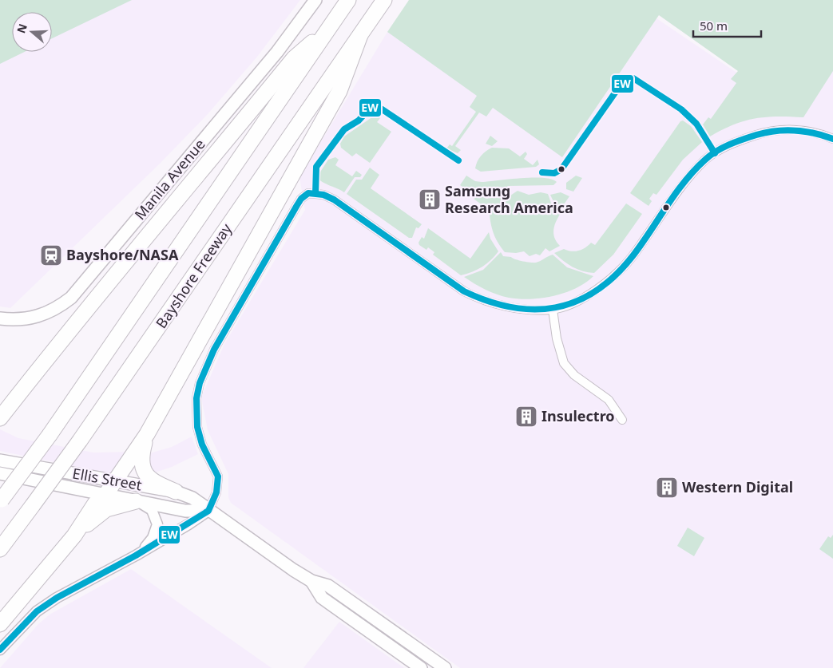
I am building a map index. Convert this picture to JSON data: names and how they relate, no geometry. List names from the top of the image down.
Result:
{
  "streets": {
    "highway": ["Bayshore Freeway"],
    "main road": ["Manila Avenue", "Ellis Street"]
  },
  "places": {
    "building": ["Samsung Research America", "Insulectro", "Western Digital"],
    "station": ["Bayshore/NASA"]
  },
  "lines": ["transit line EW"],
  "scale_bar": "50 m",
  "north": "left"
}
